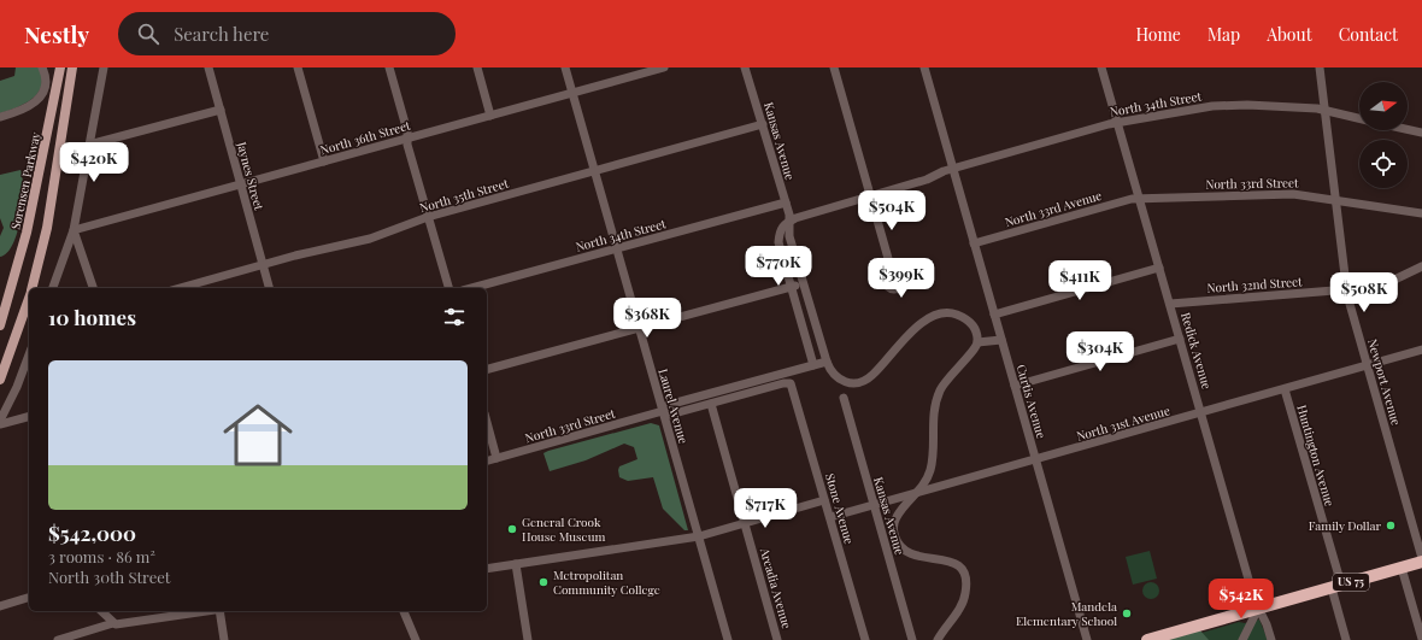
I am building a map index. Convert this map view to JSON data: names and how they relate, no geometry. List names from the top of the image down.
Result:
{
  "streets": {
    "highway": ["US 75"],
    "main road": ["Sorensen Parkway"],
    "street": [
      "North 34th Street",
      "North 36th Street",
      "Kansas Avenue",
      "Jaynes Street",
      "North 33rd Street",
      "North 35th Street",
      "North 33rd Avenue",
      "North 32nd Street",
      "Redick Avenue",
      "Newport Avenue",
      "Curtis Avenue",
      "Laurel Avenue",
      "North 31st Avenue",
      "Huntington Avenue",
      "Stone Avenue",
      "Arcadia Avenue"
    ]
  },
  "crossings": [
    ["North 34th Street", "Kansas Avenue"],
    ["North 34th Street", "Redick Avenue"],
    ["North 34th Street", "Newport Avenue"],
    ["North 34th Street", "Curtis Avenue"],
    ["North 34th Street", "Laurel Avenue"],
    ["North 36th Street", "Jaynes Street"],
    ["North 36th Street", "Laurel Avenue"],
    ["Kansas Avenue", "North 33rd Street"],
    ["Kansas Avenue", "North 35th Street"],
    ["Kansas Avenue", "North 31st Avenue"],
    ["Jaynes Street", "North 35th Street"],
    ["North 33rd Street", "North 33rd Avenue"],
    ["North 33rd Street", "Redick Avenue"],
    ["North 33rd Street", "Newport Avenue"],
    ["North 33rd Street", "Laurel Avenue"],
    ["North 33rd Street", "Stone Avenue"],
    ["North 33rd Street", "Arcadia Avenue"],
    ["North 35th Street", "Laurel Avenue"],
    ["North 33rd Avenue", "Redick Avenue"],
    ["North 33rd Avenue", "Curtis Avenue"],
    ["North 32nd Street", "Redick Avenue"],
    ["North 32nd Street", "Newport Avenue"],
    ["Redick Avenue", "North 31st Avenue"],
    ["Redick Avenue", "US 75"],
    ["Newport Avenue", "North 31st Avenue"],
    ["Curtis Avenue", "North 31st Avenue"],
    ["North 31st Avenue", "Huntington Avenue"],
    ["North 31st Avenue", "Stone Avenue"],
    ["Huntington Avenue", "US 75"]
  ],
  "places": [
    "Family Dollar",
    "General Crook House Museum",
    "Metropolitan Community College",
    "Mandela Elementary School"
  ],
  "north": "right",
  "page": {
    "header": "Nestly",
    "search": "Search here",
    "nav": [
      "Home",
      "Map",
      "About",
      "Contact"
    ],
    "price": [
      "$420K",
      "$504K",
      "$770K",
      "$399K",
      "$411K",
      "$508K",
      "$368K",
      "$304K",
      "$717K",
      "$542K"
    ],
    "heading": "10 homes",
    "list": [
      {
        "name": "$542,000",
        "note": "3 rooms · 86 m² · North 30th Street"
      }
    ]
  }
}
